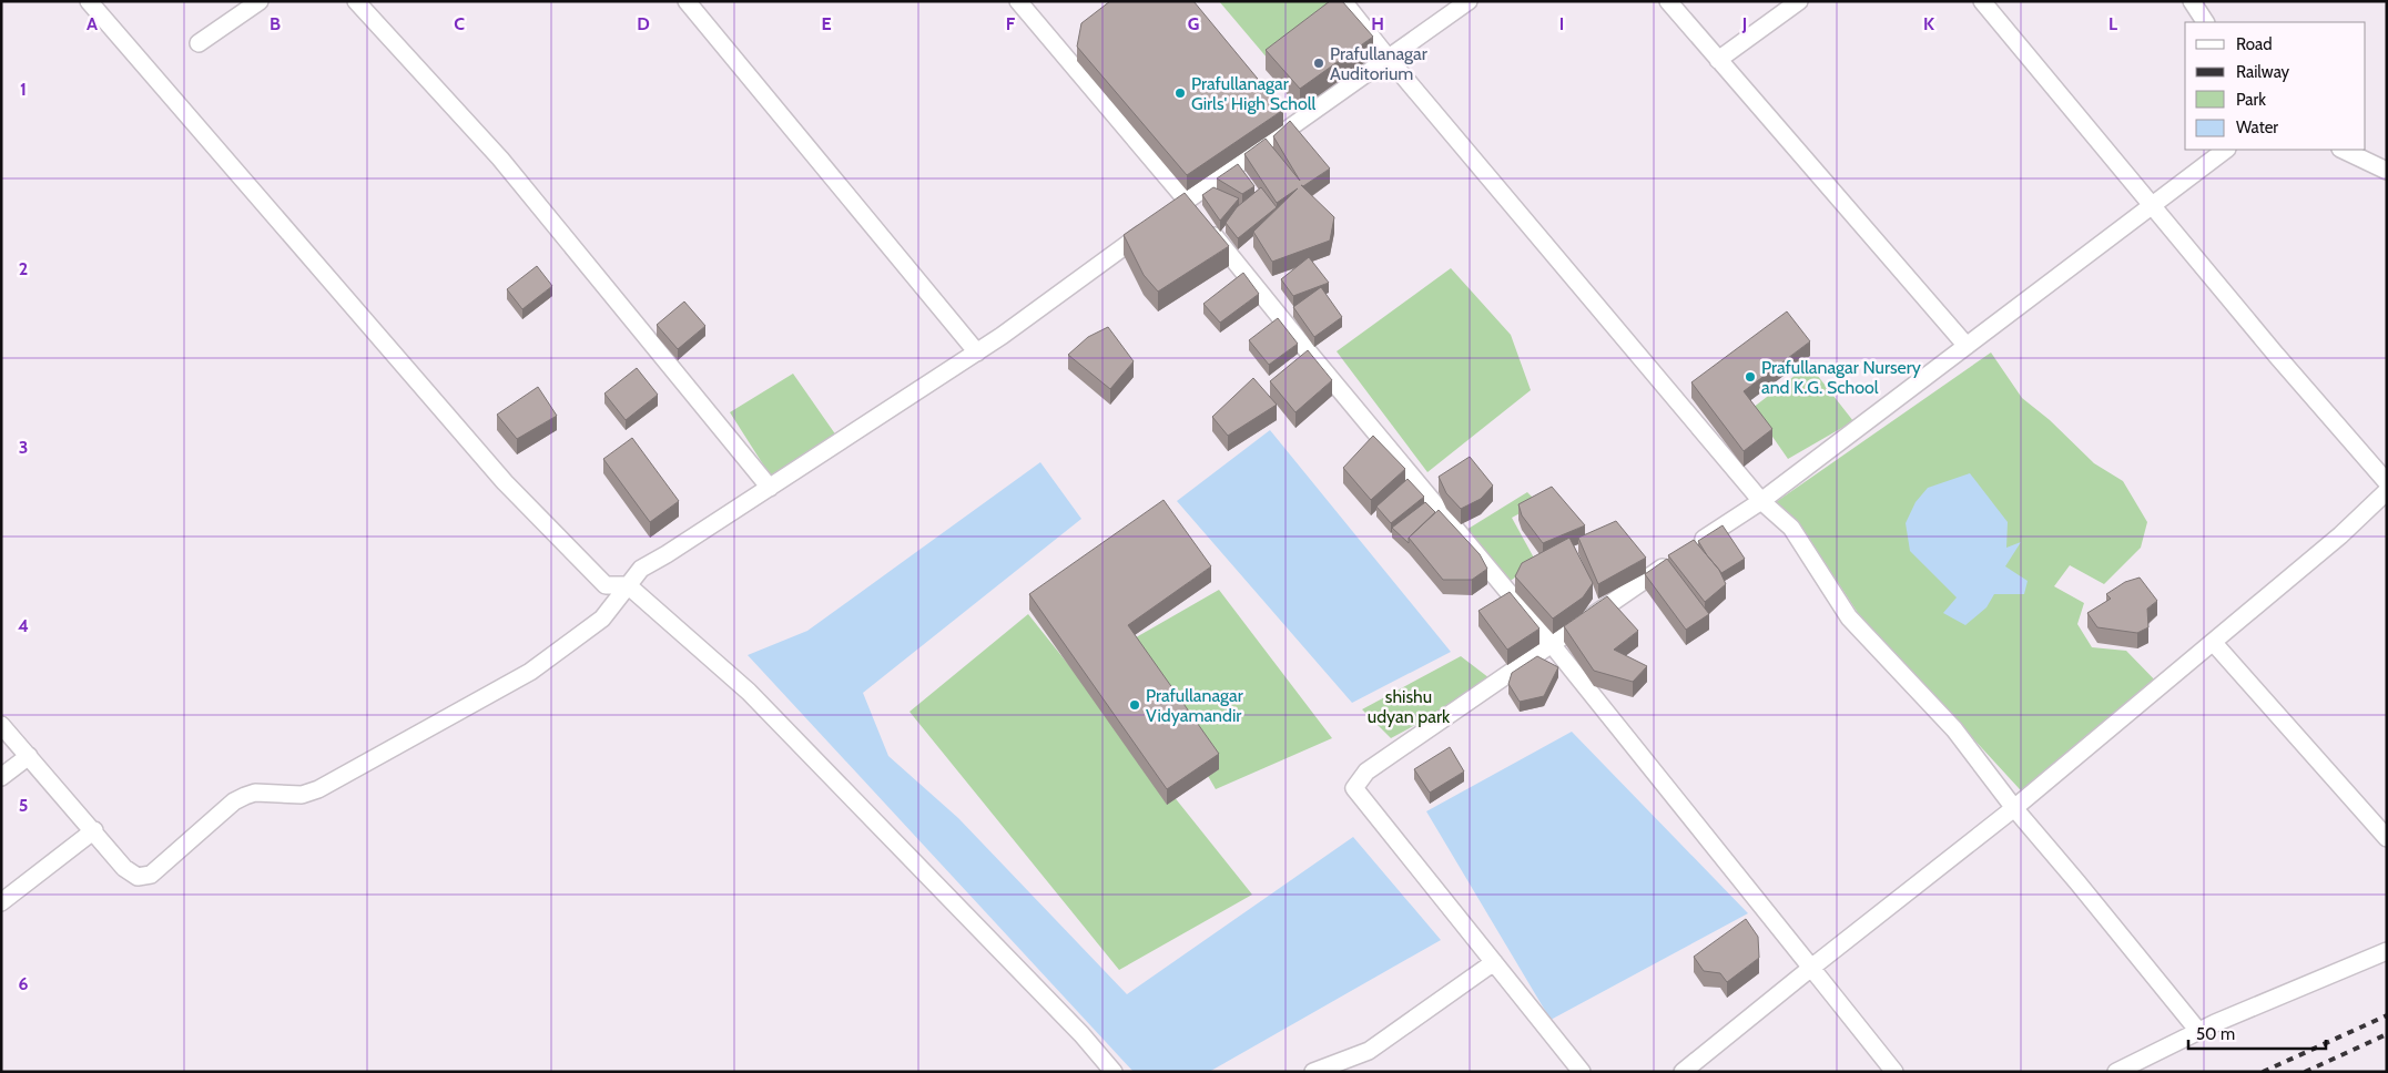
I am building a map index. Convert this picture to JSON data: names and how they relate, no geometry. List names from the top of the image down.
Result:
{
  "parks": ["shishu udyan park"],
  "places": [
    "Prafullanagar Auditorium",
    "Prafullanagar Girls' High Scholl",
    "Prafullanagar Nursery and K.G. School",
    "Prafullanagar Vidyamandir"
  ],
  "legend": [
    "Road",
    "Railway",
    "Park",
    "Water"
  ],
  "scale_bar": "50 m",
  "grid": {
    "columns": [
      "A",
      "B",
      "C",
      "D",
      "E",
      "F",
      "G",
      "H",
      "I",
      "J",
      "K",
      "L"
    ],
    "rows": [
      "1",
      "2",
      "3",
      "4",
      "5",
      "6"
    ]
  }
}
